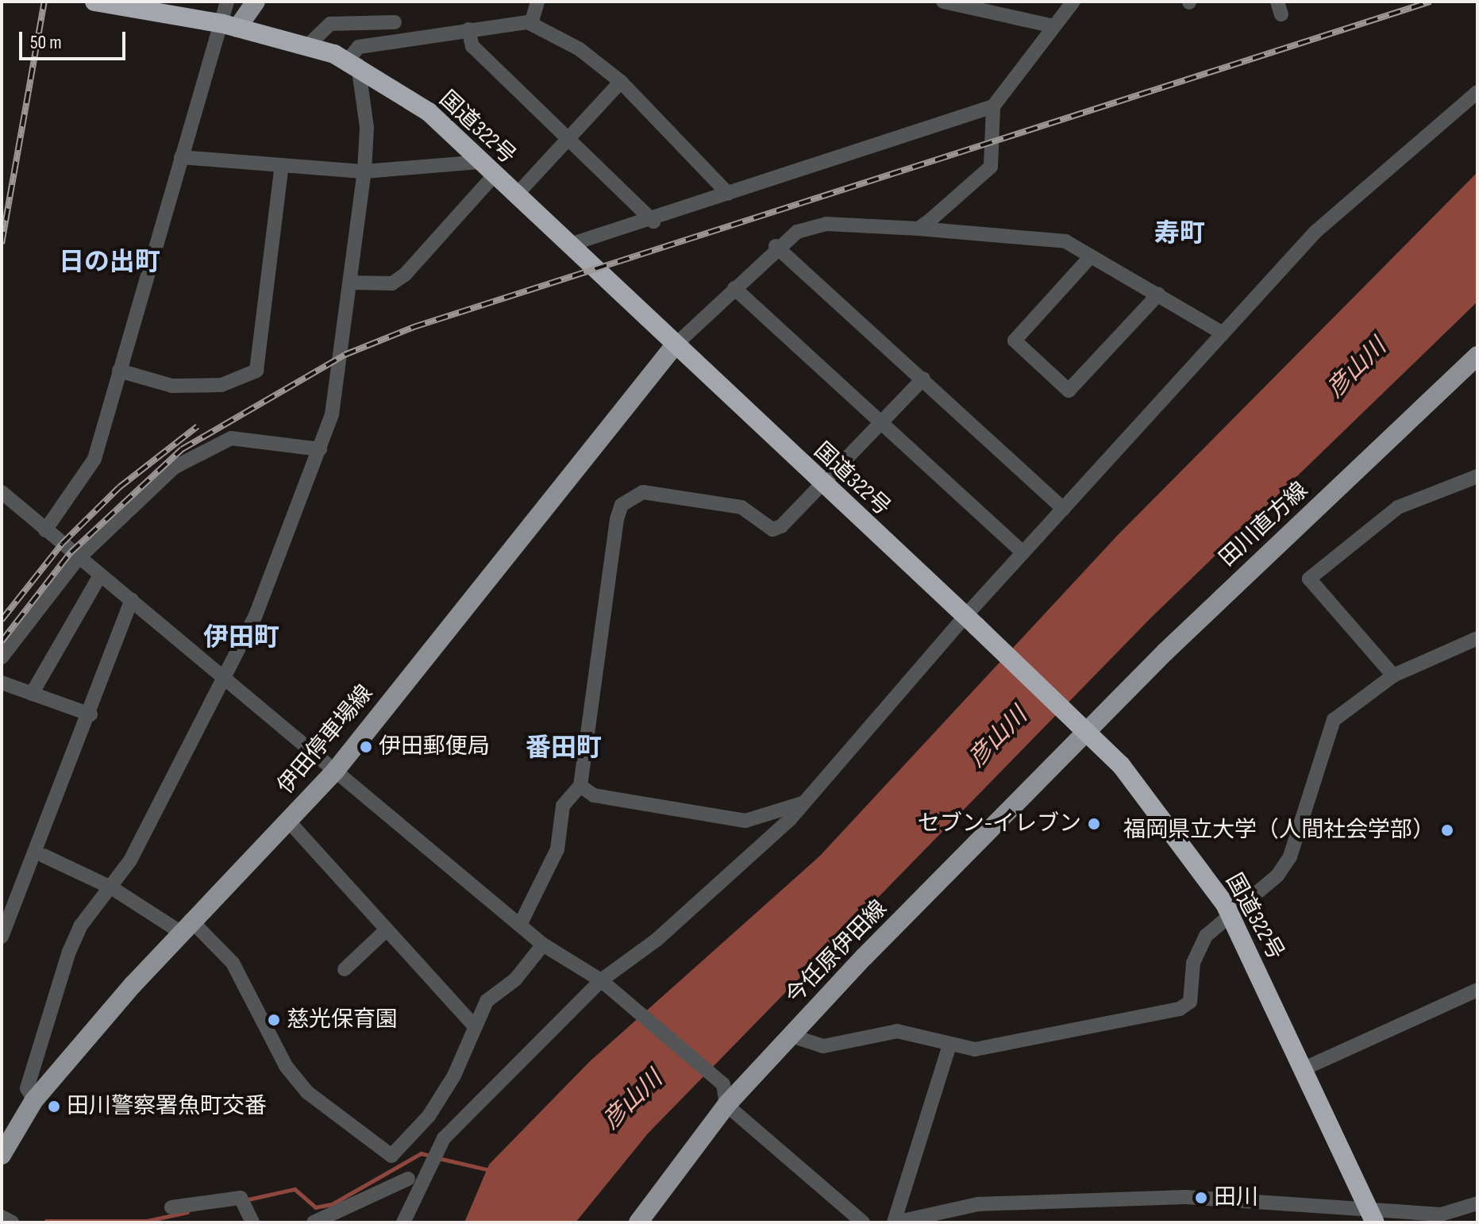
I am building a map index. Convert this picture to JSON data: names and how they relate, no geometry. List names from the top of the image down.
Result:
{
  "streets": {
    "highway": ["国道322号"],
    "main road": ["田川直方線", "伊田停車場線", "今任原伊田線"]
  },
  "crossings": [
    ["国道322号", "田川直方線"],
    ["国道322号", "伊田停車場線"],
    ["国道322号", "今任原伊田線"],
    ["田川直方線", "今任原伊田線"]
  ],
  "districts": [
    "寿町",
    "日の出町",
    "伊田町",
    "番田町"
  ],
  "water": ["彦山川"],
  "places": [
    "伊田郵便局",
    "セブン-イレブン",
    "福岡県立大学（人間社会学部）",
    "慈光保育園",
    "田川警察署魚町交番",
    "田川"
  ],
  "scale_bar": "50 m"
}
